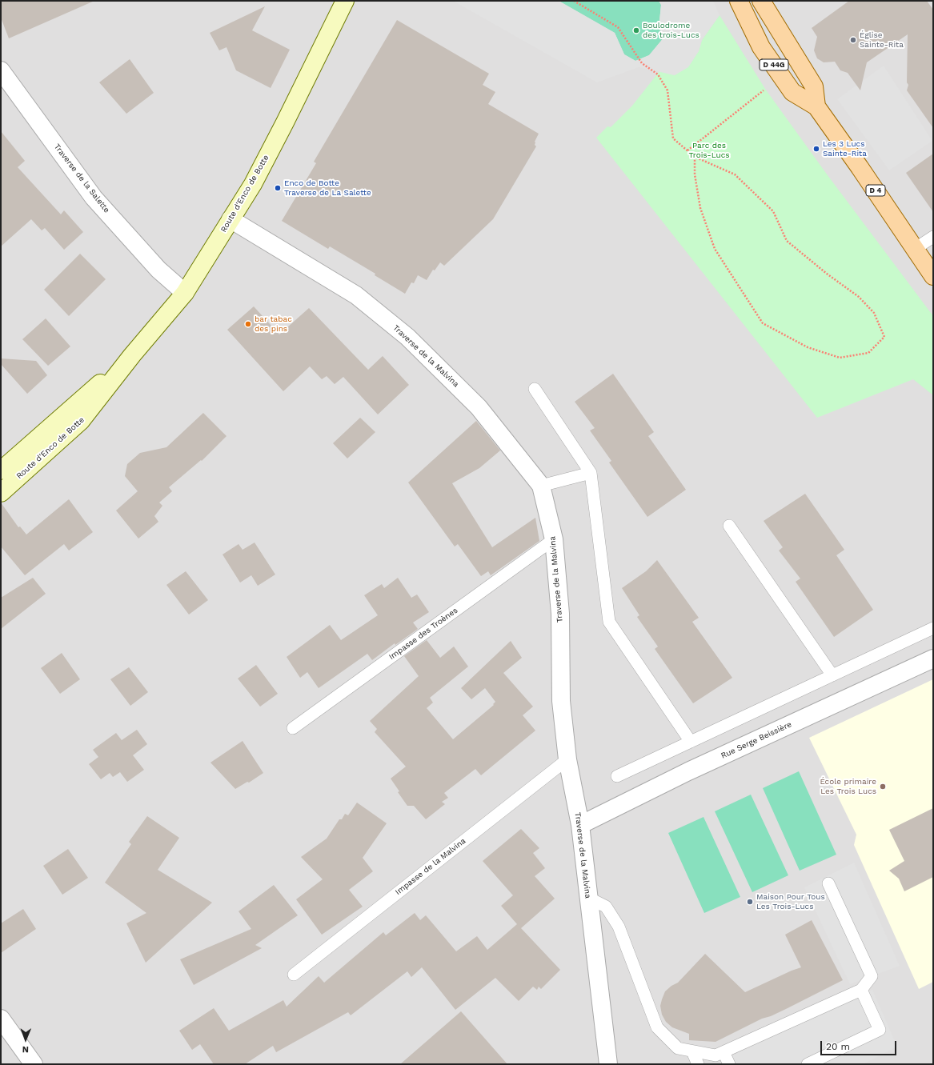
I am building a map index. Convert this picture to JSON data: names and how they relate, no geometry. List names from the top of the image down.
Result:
{
  "streets": {
    "main road": ["D 44G", "D 4", "Route d'Enco de Botte"],
    "street": ["Traverse de la Salette", "Traverse de la Malvina", "Rue Serge Beissière"],
    "lane": ["Impasse des Troènes", "Impasse de la Malvina"]
  },
  "crossings": [
    ["D 44G", "D 4"],
    ["Traverse de la Salette", "Route d'Enco de Botte"],
    ["Route d'Enco de Botte", "Traverse de la Malvina"],
    ["Traverse de la Malvina", "Impasse des Troènes"],
    ["Traverse de la Malvina", "Rue Serge Beissière"],
    ["Traverse de la Malvina", "Impasse de la Malvina"]
  ],
  "parks": ["Parc des Trois-Lucs"],
  "places": [
    "Boulodrome des trois-Lucs",
    "Église Sainte-Rita",
    "Les 3 Lucs Sainte-Rita",
    "Enco de Botte Traverse de La Salette",
    "bar tabac des pins",
    "École primaire Les Trois Lucs",
    "Maison Pour Tous Les Trois-Lucs"
  ],
  "scale_bar": "20 m",
  "north": "bottom"
}
